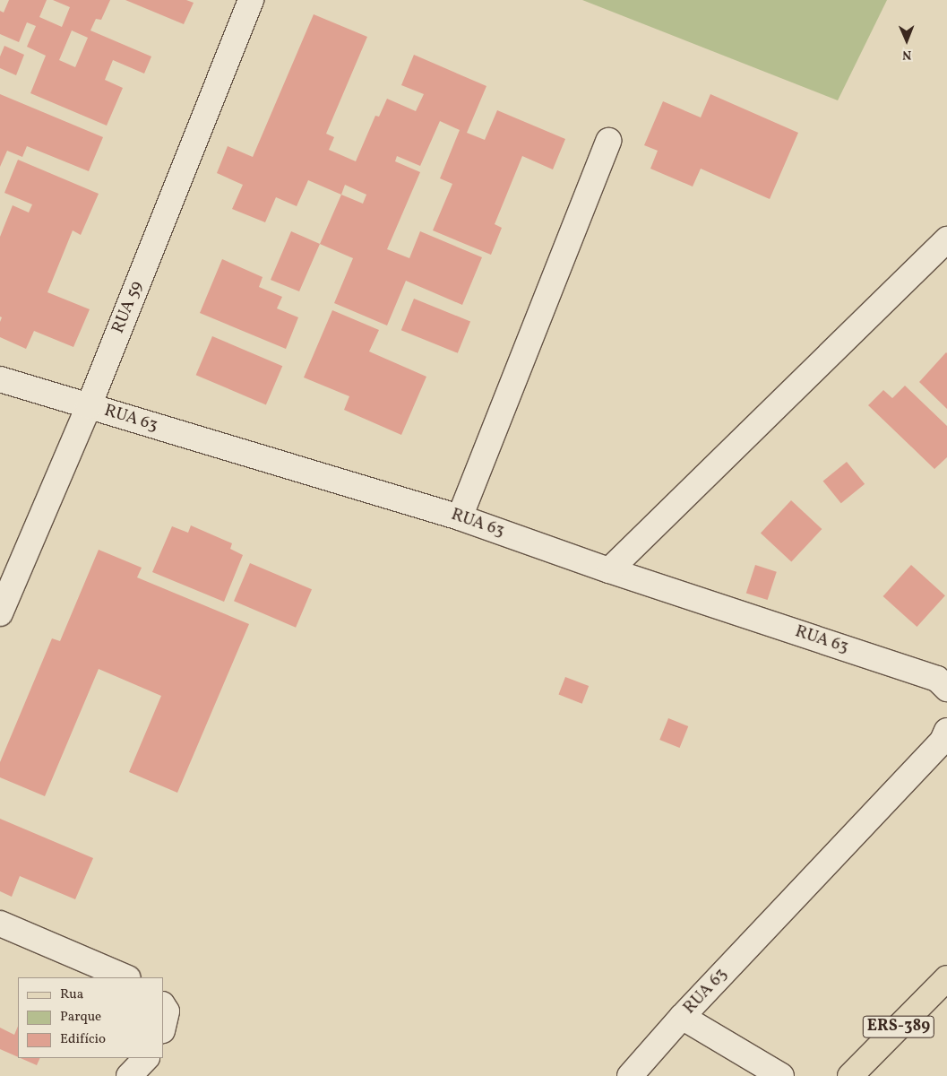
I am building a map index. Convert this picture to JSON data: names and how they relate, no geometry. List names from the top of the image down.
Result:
{
  "streets": {
    "main road": ["ERS-389"],
    "street": ["RUA 59", "RUA 63"]
  },
  "crossings": [
    ["RUA 59", "RUA 63"]
  ],
  "legend": ["Rua", "Parque", "Edifício"],
  "north": "bottom"
}
